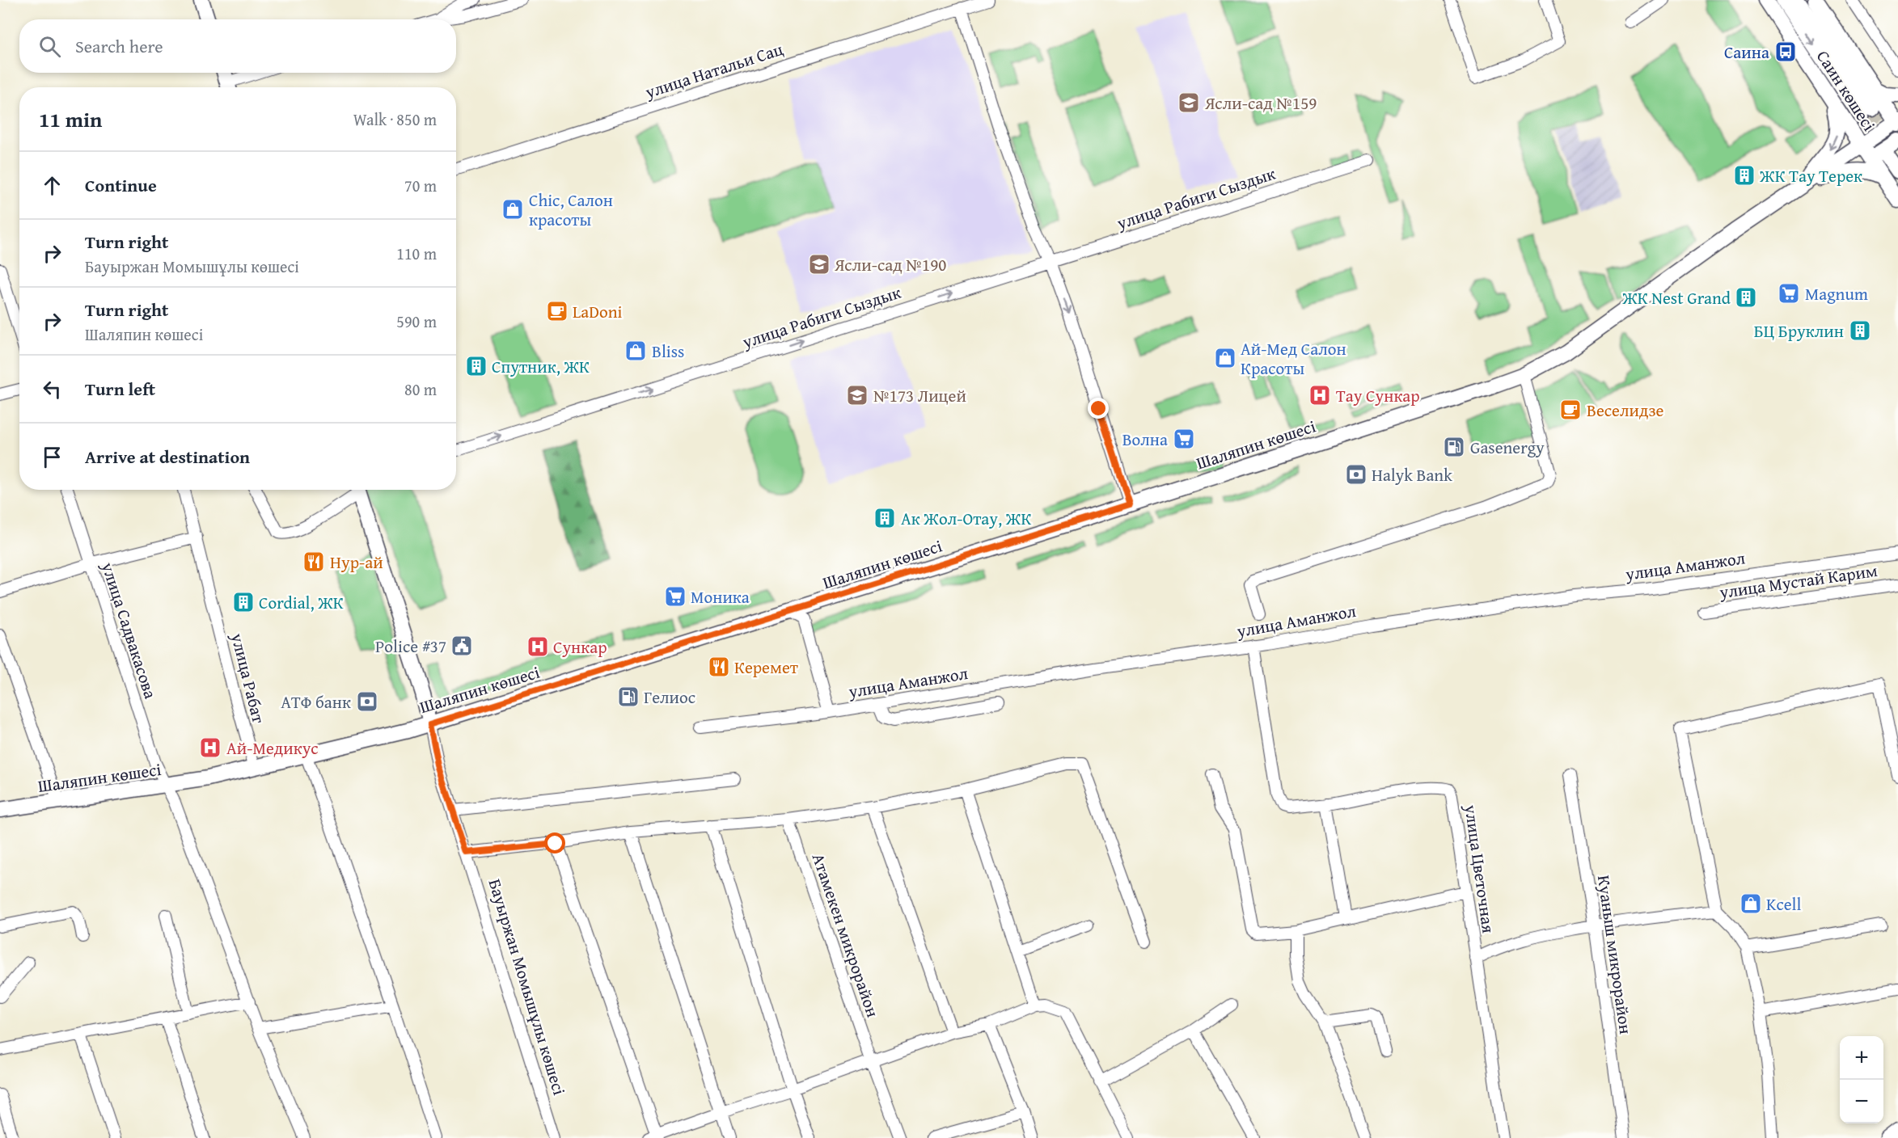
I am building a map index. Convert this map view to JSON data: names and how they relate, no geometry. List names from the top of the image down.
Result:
{
  "streets": {
    "main road": ["Саин көшесі", "Шаляпин көшесі", "Бауыржан Момышұлы көшесі"],
    "street": [
      "улица Натальи Сац",
      "улица Рабиги Сыздык",
      "улица Аманжол",
      "улица Мустай Карим",
      "улица Садвакасова",
      "улица Рабат",
      "улица Цветочная",
      "Атамекен микрорайон",
      "Куаныш микрорайон"
    ]
  },
  "crossings": [
    ["Саин көшесі", "Шаляпин көшесі"],
    ["Шаляпин көшесі", "улица Садвакасова"],
    ["Шаляпин көшесі", "улица Рабат"],
    ["Шаляпин көшесі", "Бауыржан Момышұлы көшесі"],
    ["улица Аманжол", "улица Цветочная"]
  ],
  "one_way": ["улица Рабиги Сыздык"],
  "places": {
    "bus stop": ["Саина"],
    "school or university": ["Ясли-сад №159", "Ясли-сад №190", "№173 Лицей"],
    "building": [
      "ЖК Тау Терек",
      "ЖК Nest Grand",
      "БЦ Бруклин",
      "Спутник, ЖК",
      "Ак Жол-Отау, ЖК",
      "Cordial, ЖК"
    ],
    "shop": [
      "Chic, Салон красоты",
      "Bliss",
      "Ай-Мед Салон Красоты",
      "Kcell"
    ],
    "supermarket": ["Magnum", "Волна", "Моника"],
    "cafe": ["LaDoni", "Веселидзе"],
    "hospital": ["Тау Сункар", "Сункар", "Ай-Медикус"],
    "fuel station": ["Gasenergy", "Гелиос"],
    "bank": ["Halyk Bank", "АТФ банк"],
    "restaurant": ["Нур-ай", "Керемет"],
    "public building": ["Police #37"]
  },
  "page": {
    "search": "Search here",
    "heading": ["11 min", "Walk · 850 m"],
    "list": [
      ["Continue", "70 m"],
      ["Turn right", "Бауыржан Момышұлы көшесі", "110 m"],
      ["Turn right", "Шаляпин көшесі", "590 m"],
      ["Turn left", "80 m"],
      "Arrive at destination"
    ],
    "map_buttons": ["+", "−"]
  }
}
